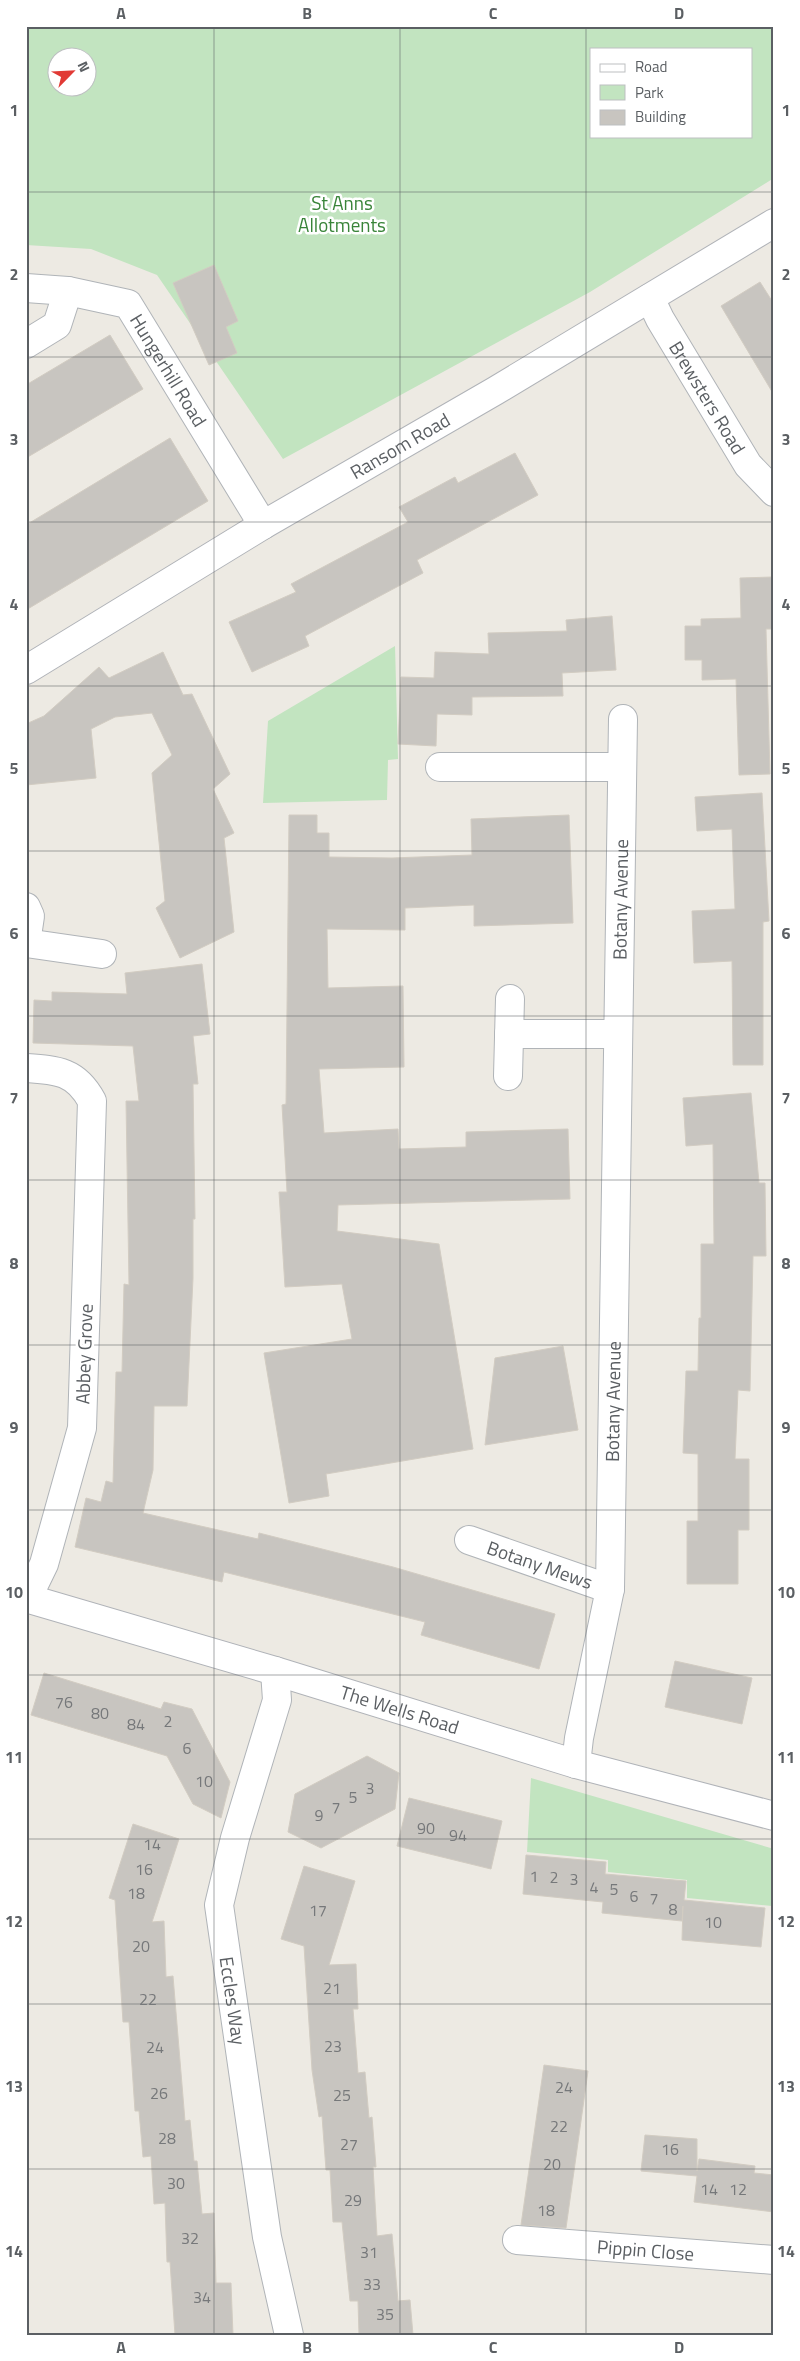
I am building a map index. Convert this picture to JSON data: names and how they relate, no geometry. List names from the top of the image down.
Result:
{
  "streets": {
    "street": [
      "Hungerhill Road",
      "Brewsters Road",
      "Ransom Road",
      "Botany Avenue",
      "Abbey Grove",
      "Botany Mews",
      "The Wells Road",
      "Eccles Way",
      "Pippin Close"
    ]
  },
  "crossings": [
    ["Hungerhill Road", "Ransom Road"],
    ["Brewsters Road", "Ransom Road"],
    ["Botany Avenue", "Botany Mews"],
    ["Botany Avenue", "The Wells Road"],
    ["Abbey Grove", "The Wells Road"],
    ["The Wells Road", "Eccles Way"]
  ],
  "parks": ["St Anns Allotments"],
  "house_numbers": [
    "76",
    "80",
    "2",
    "84",
    "6",
    "10",
    "3",
    "5",
    "7",
    "9",
    "90",
    "94",
    "14",
    "16",
    "1",
    "2",
    "3",
    "4",
    "5",
    "18",
    "6",
    "7",
    "8",
    "17",
    "10",
    "20",
    "21",
    "22",
    "23",
    "24",
    "24",
    "26",
    "25",
    "22",
    "28",
    "27",
    "16",
    "20",
    "30",
    "14",
    "12",
    "29",
    "18",
    "32",
    "31",
    "33",
    "34",
    "35"
  ],
  "legend": ["Road", "Park", "Building"],
  "north": "top right",
  "grid": {
    "columns": [
      "A",
      "B",
      "C",
      "D"
    ],
    "rows": [
      "1",
      "2",
      "3",
      "4",
      "5",
      "6",
      "7",
      "8",
      "9",
      "10",
      "11",
      "12",
      "13",
      "14"
    ]
  }
}
